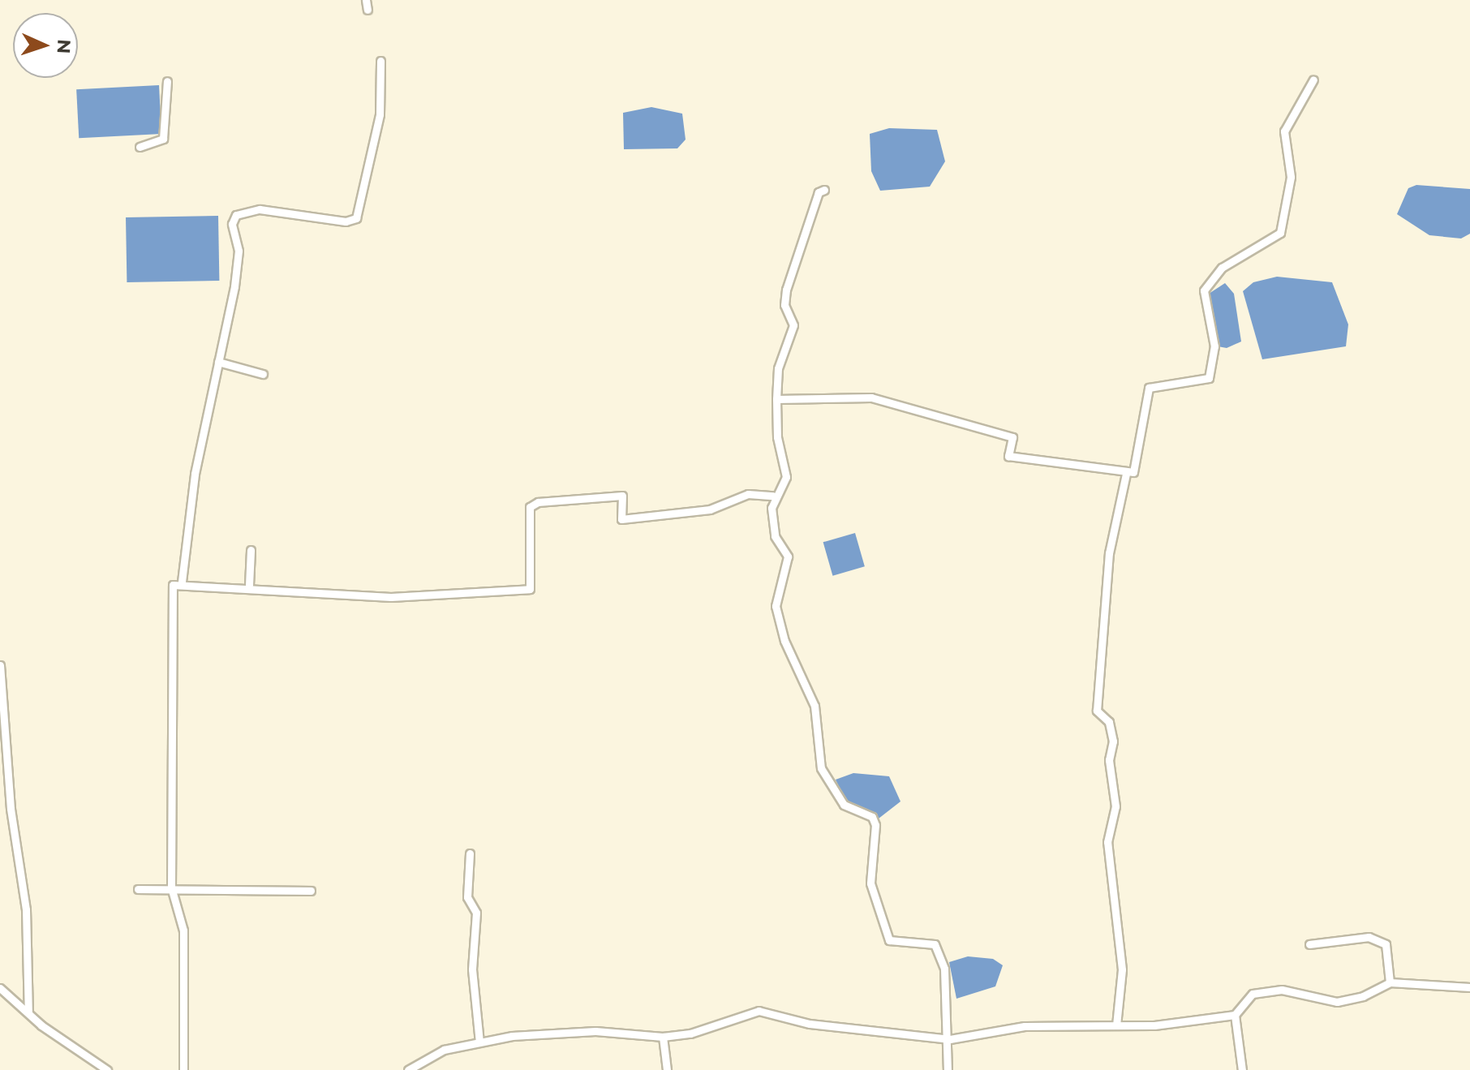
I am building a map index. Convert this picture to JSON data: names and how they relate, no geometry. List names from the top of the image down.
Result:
{
  "north": "right"
}
